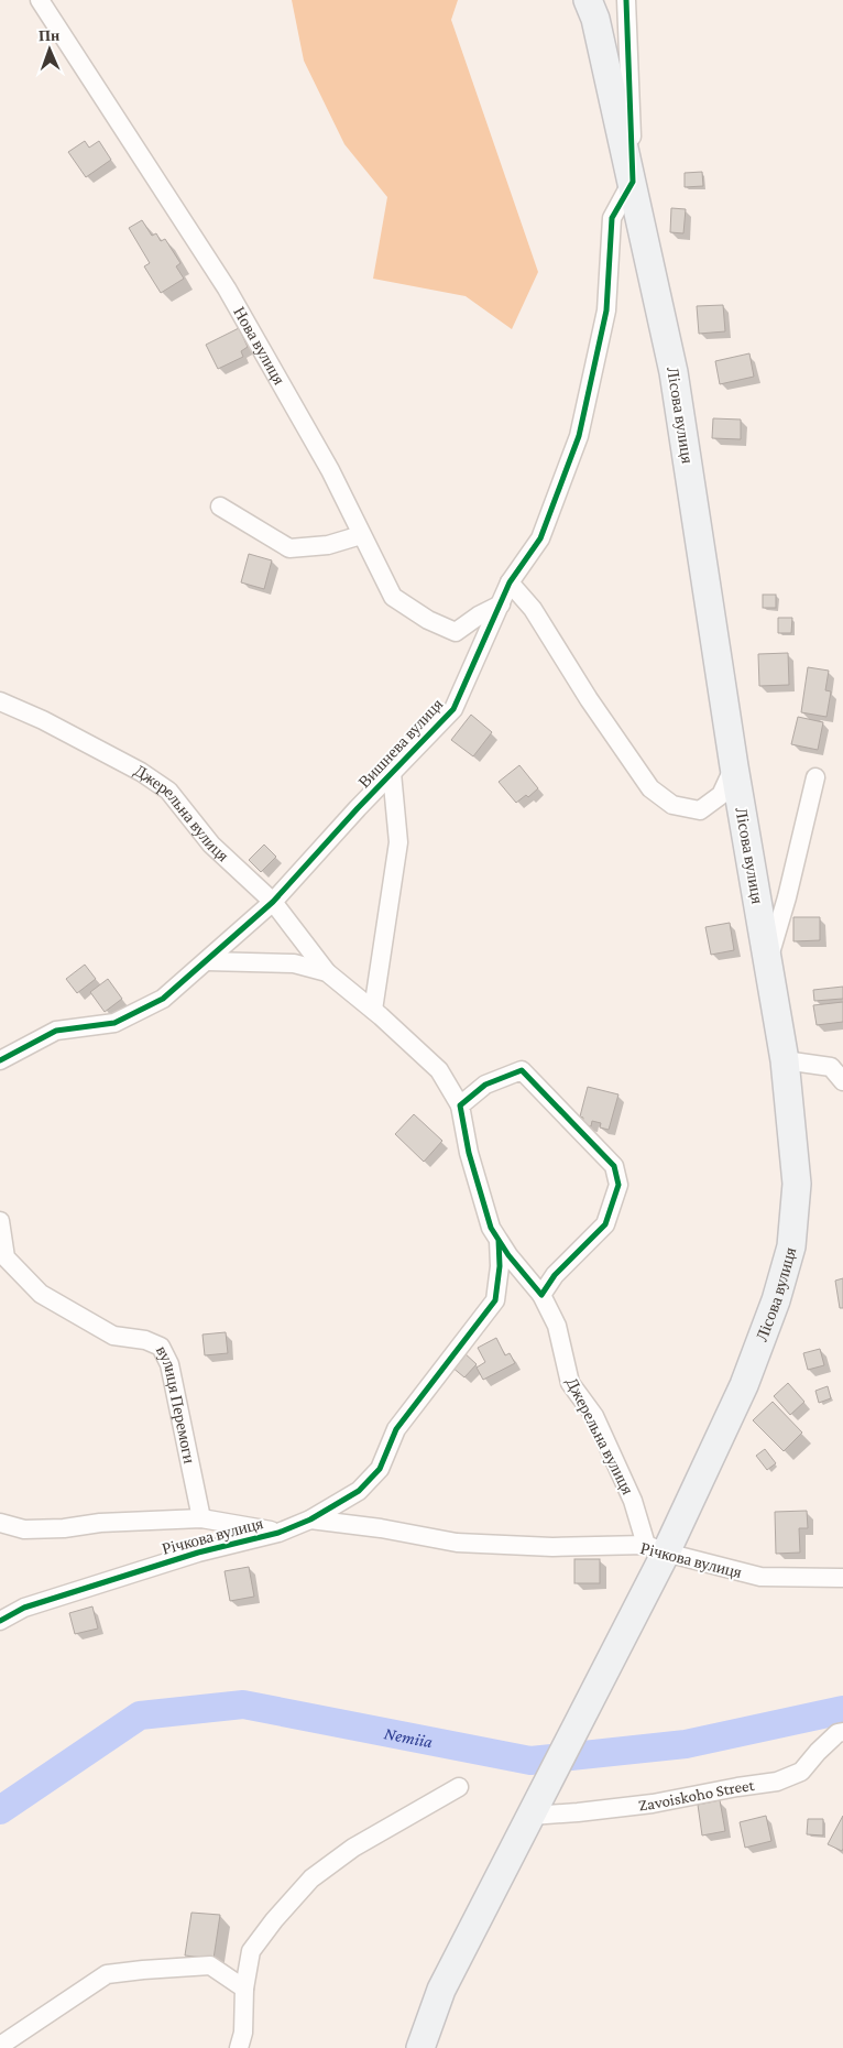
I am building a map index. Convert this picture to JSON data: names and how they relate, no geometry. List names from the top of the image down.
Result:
{
  "streets": {
    "highway": ["Лісова вулиця"],
    "street": [
      "Нова вулиця",
      "Вишнева вулиця",
      "Джерельна вулиця",
      "вулиця Перемоги",
      "Річкова вулиця",
      "Zavoiskoho Street"
    ]
  },
  "crossings": [
    ["Нова вулиця", "Вишнева вулиця"],
    ["Лісова вулиця", "Вишнева вулиця"],
    ["Лісова вулиця", "Джерельна вулиця"],
    ["Лісова вулиця", "Річкова вулиця"],
    ["Лісова вулиця", "Zavoiskoho Street"],
    ["Вишнева вулиця", "Джерельна вулиця"],
    ["Джерельна вулиця", "Річкова вулиця"]
  ],
  "water": ["Nemiia"],
  "north": "top"
}
